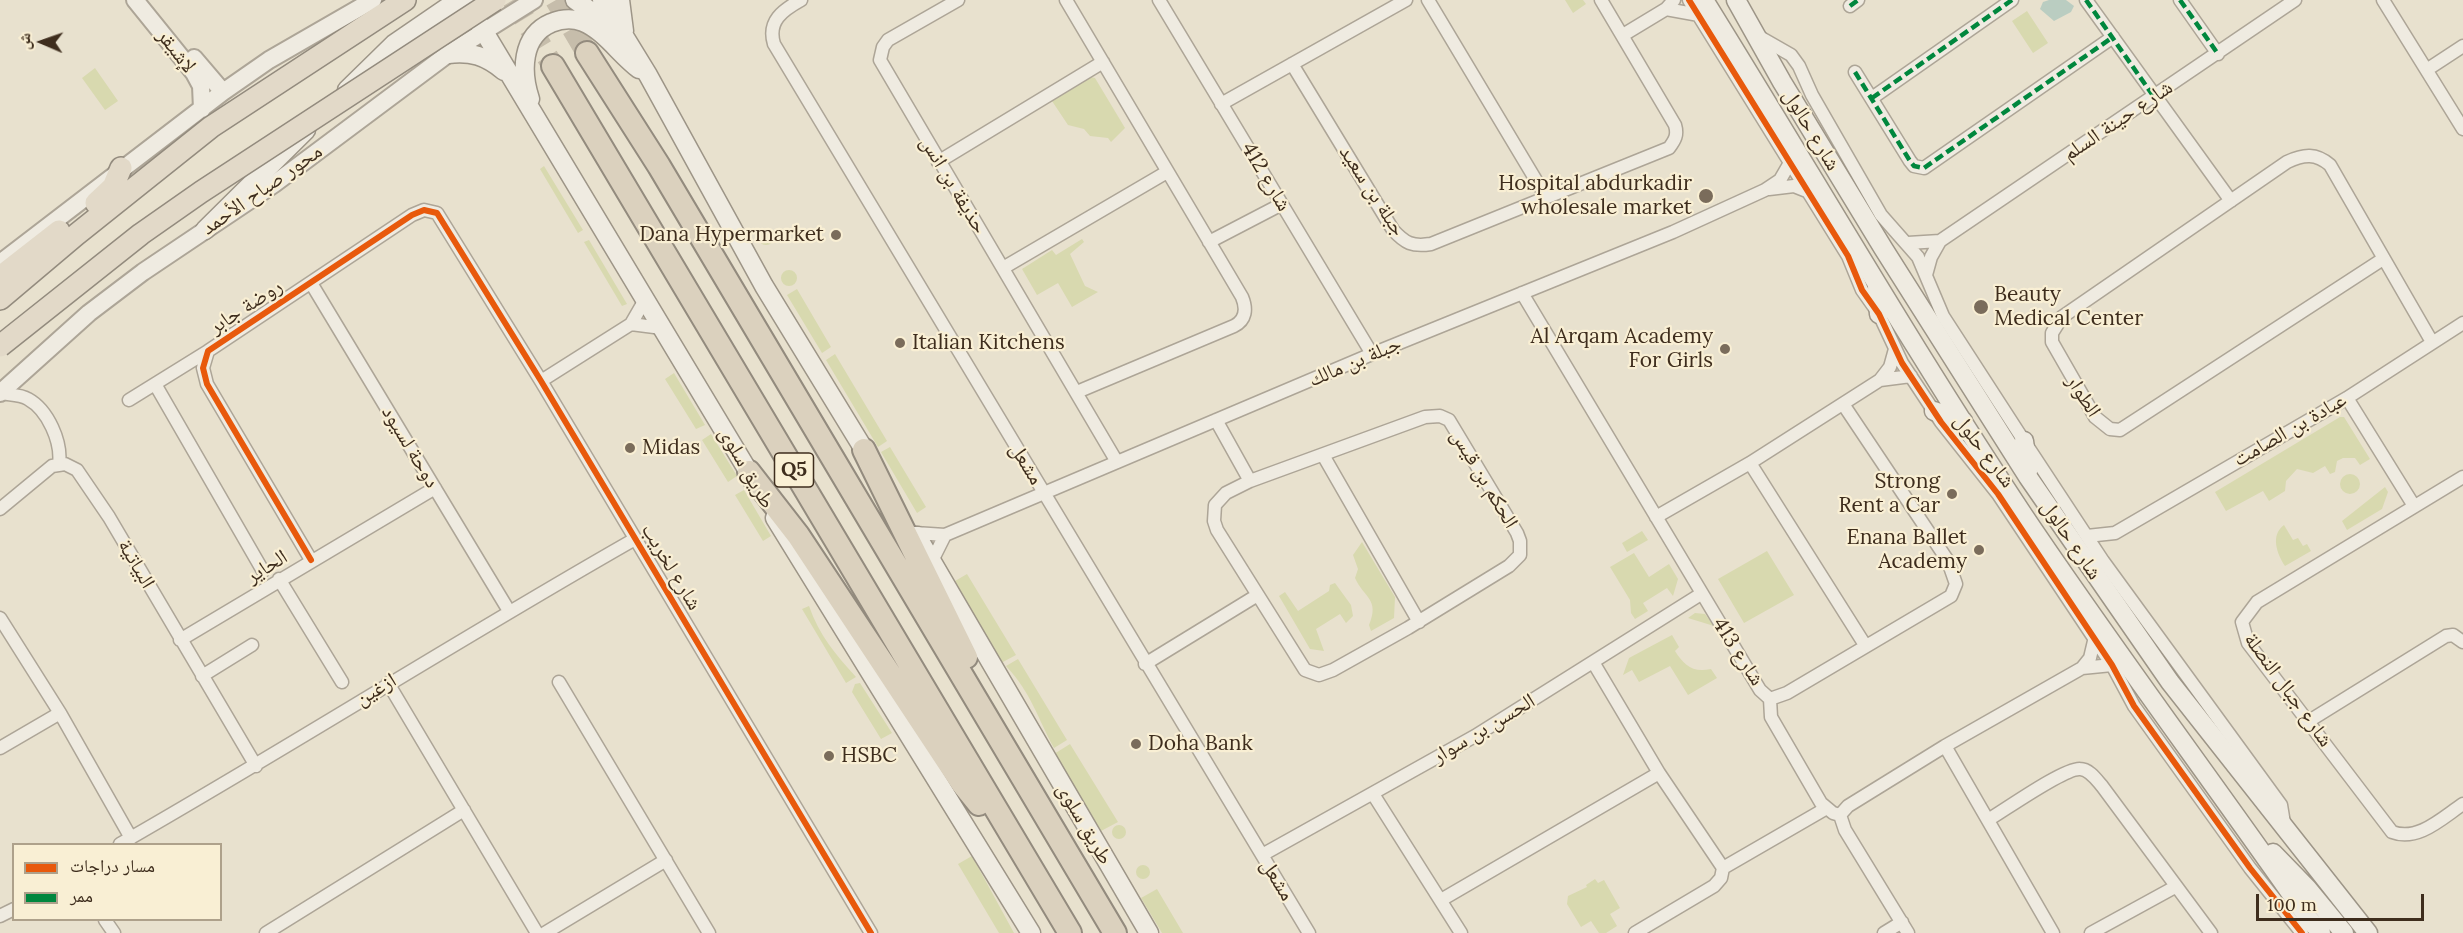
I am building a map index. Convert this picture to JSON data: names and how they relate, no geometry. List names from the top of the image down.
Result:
{
  "streets": {
    "highway": ["محور صباح الأحمد", "طريق سلوى", "Q5"],
    "main road": ["شارع حالول"],
    "street": [
      "لإشيقر",
      "شارع حينة السلم",
      "شارع 412",
      "حذيفة بن انس",
      "جبلة بن سعيد",
      "روضة جابر",
      "جبلة بن مالك",
      "الطوار",
      "عبادة بن الصامت",
      "دوحة لسيود",
      "شارع حلول",
      "مشعل",
      "الحكم بن قيس",
      "البياتية",
      "الحاير",
      "شارع لخريب",
      "شارع 413",
      "ازغين",
      "شارع جبال النصلة",
      "الحسن بن سوار"
    ]
  },
  "crossings": [
    ["شارع حالول", "شارع حلول"],
    ["شارع 412", "جبلة بن مالك"],
    ["حذيفة بن انس", "جبلة بن مالك"],
    ["محور صباح الأحمد", "طريق سلوى"],
    ["روضة جابر", "دوحة لسيود"],
    ["روضة جابر", "الحاير"],
    ["روضة جابر", "شارع لخريب"],
    ["جبلة بن مالك", "شارع حلول"],
    ["جبلة بن مالك", "مشعل"],
    ["جبلة بن مالك", "طريق سلوى"],
    ["جبلة بن مالك", "شارع 413"],
    ["الطوار", "عبادة بن الصامت"],
    ["عبادة بن الصامت", "شارع حلول"],
    ["دوحة لسيود", "الحاير"],
    ["دوحة لسيود", "ازغين"],
    ["مشعل", "الحسن بن سوار"],
    ["البياتية", "الحاير"],
    ["البياتية", "ازغين"],
    ["شارع لخريب", "ازغين"],
    ["شارع 413", "الحسن بن سوار"]
  ],
  "places": [
    "Hospital abdurkadir wholesale market",
    "Dana Hypermarket",
    "Beauty Medical Center",
    "Italian Kitchens",
    "Al Arqam Academy For Girls",
    "Midas",
    "Strong Rent a Car",
    "Enana Ballet Academy",
    "Doha Bank",
    "HSBC"
  ],
  "legend": ["مسار دراجات", "ممر"],
  "scale_bar": "100 m",
  "north": "left"
}
